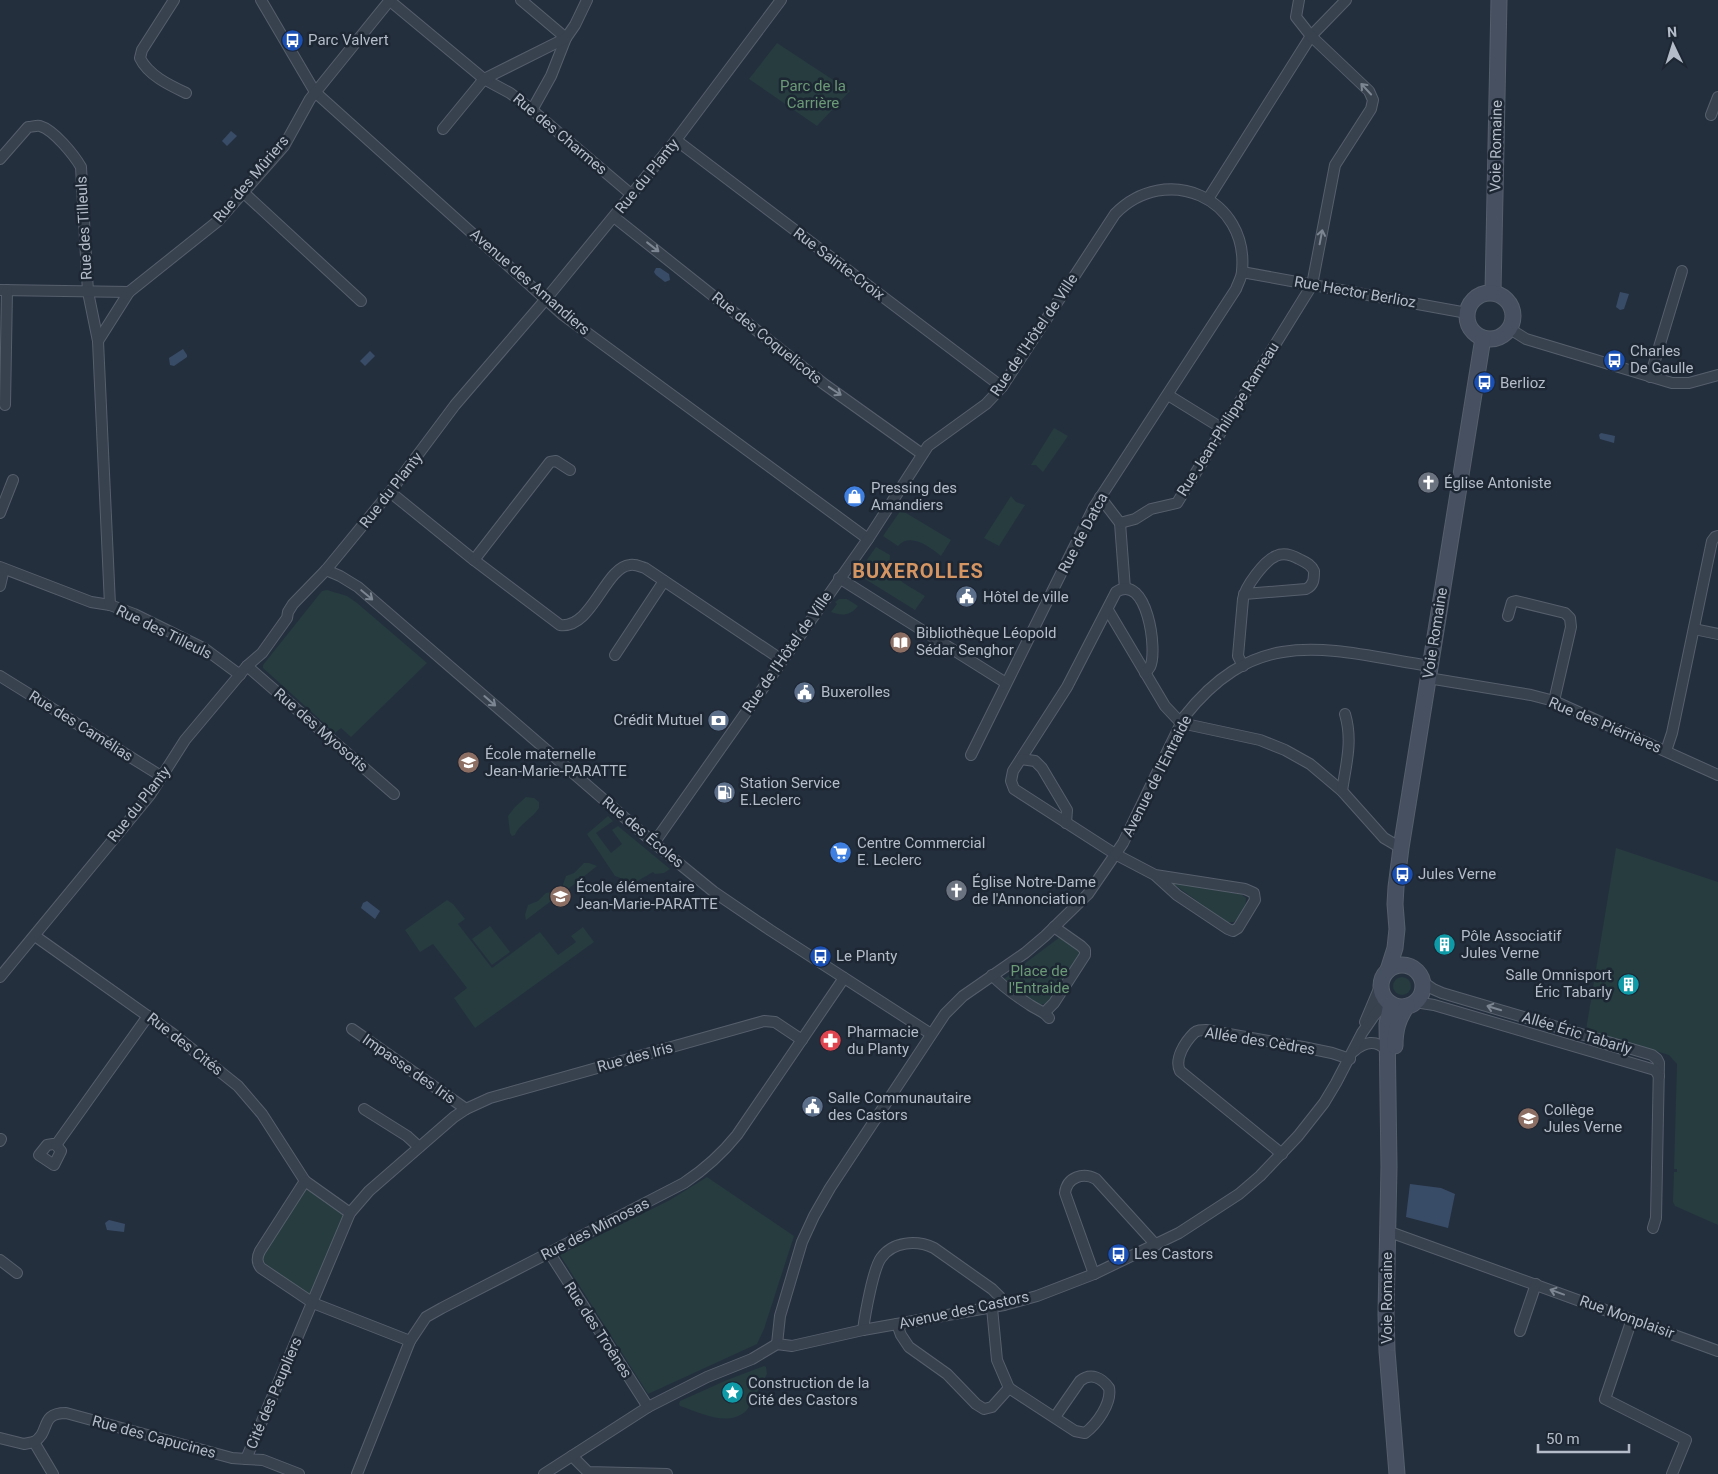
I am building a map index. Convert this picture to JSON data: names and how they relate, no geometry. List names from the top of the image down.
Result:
{
  "streets": {
    "street": [
      "Rue des Charmes",
      "Voie Romaine",
      "Rue du Planty",
      "Rue des Mûriers",
      "Rue des Tilleuls",
      "Rue Sainte-Croix",
      "Avenue des Amandiers",
      "Rue Hector Berlioz",
      "Rue de l'Hôtel de Ville",
      "Rue des Coquelicots",
      "Rue Jean-Philippe Rameau",
      "Rue de Datca",
      "Rue des Piérrières",
      "Rue des Camélias",
      "Rue des Myosotis",
      "Avenue de l'Entraide",
      "Rue des Écoles",
      "Allée Éric Tabarly",
      "Allée des Cèdres",
      "Rue des Cités",
      "Rue des Iris",
      "Impasse des Iris",
      "Rue des Mimosas",
      "Avenue des Castors",
      "Rue Monplaisir",
      "Rue des Troênes",
      "Cité des Peupliers",
      "Rue des Capucines"
    ]
  },
  "crossings": [
    ["Rue des Charmes", "Rue du Planty"],
    ["Rue des Charmes", "Rue des Mûriers"],
    ["Voie Romaine", "Rue Hector Berlioz"],
    ["Voie Romaine", "Rue des Piérrières"],
    ["Voie Romaine", "Avenue de l'Entraide"],
    ["Voie Romaine", "Allée Éric Tabarly"],
    ["Voie Romaine", "Avenue des Castors"],
    ["Voie Romaine", "Rue Monplaisir"],
    ["Rue du Planty", "Rue des Tilleuls"],
    ["Rue du Planty", "Rue Sainte-Croix"],
    ["Rue du Planty", "Avenue des Amandiers"],
    ["Rue du Planty", "Rue des Coquelicots"],
    ["Rue du Planty", "Rue des Camélias"],
    ["Rue du Planty", "Rue des Myosotis"],
    ["Rue du Planty", "Rue des Écoles"],
    ["Rue du Planty", "Rue des Cités"],
    ["Rue des Mûriers", "Rue des Tilleuls"],
    ["Rue des Mûriers", "Avenue des Amandiers"],
    ["Rue Sainte-Croix", "Rue de l'Hôtel de Ville"],
    ["Avenue des Amandiers", "Rue de l'Hôtel de Ville"],
    ["Rue Hector Berlioz", "Rue de l'Hôtel de Ville"],
    ["Rue Hector Berlioz", "Rue Jean-Philippe Rameau"],
    ["Rue de l'Hôtel de Ville", "Rue des Coquelicots"],
    ["Rue de l'Hôtel de Ville", "Rue de Datca"],
    ["Rue de l'Hôtel de Ville", "Rue des Écoles"],
    ["Rue des Piérrières", "Avenue de l'Entraide"],
    ["Avenue de l'Entraide", "Rue des Écoles"],
    ["Avenue de l'Entraide", "Avenue des Castors"],
    ["Rue des Écoles", "Rue des Mimosas"],
    ["Allée Éric Tabarly", "Avenue des Castors"],
    ["Allée des Cèdres", "Avenue des Castors"],
    ["Rue des Iris", "Impasse des Iris"],
    ["Rue des Iris", "Rue des Mimosas"],
    ["Rue des Iris", "Cité des Peupliers"],
    ["Impasse des Iris", "Cité des Peupliers"],
    ["Rue des Mimosas", "Rue des Troênes"],
    ["Cité des Peupliers", "Rue des Capucines"]
  ],
  "one_way": ["Rue des Coquelicots", "Rue des Écoles"],
  "districts": ["BUXEROLLES"],
  "parks": ["Parc de la Carrière", "Place de l'Entraide"],
  "places": {
    "bus stop": [
      "Parc Valvert",
      "Charles De Gaulle",
      "Berlioz",
      "Jules Verne",
      "Le Planty",
      "Les Castors"
    ],
    "church": ["Église Antoniste", "Église Notre-Dame de l'Annonciation"],
    "shop": ["Pressing des Amandiers"],
    "public building": ["Hôtel de ville", "Buxerolles", "Salle Communautaire des Castors"],
    "library": ["Bibliothèque Léopold Sédar Senghor"],
    "bank": ["Crédit Mutuel"],
    "school or university": ["École maternelle Jean-Marie-PARATTE", "École élémentaire Jean-Marie-PARATTE", "Collège Jules Verne"],
    "fuel station": ["Station Service E.Leclerc"],
    "supermarket": ["Centre Commercial E. Leclerc"],
    "building": ["Pôle Associatif Jules Verne", "Salle Omnisport Éric Tabarly"],
    "pharmacy": ["Pharmacie du Planty"],
    "place": ["Construction de la Cité des Castors"]
  },
  "scale_bar": "50 m",
  "north": "top"
}
